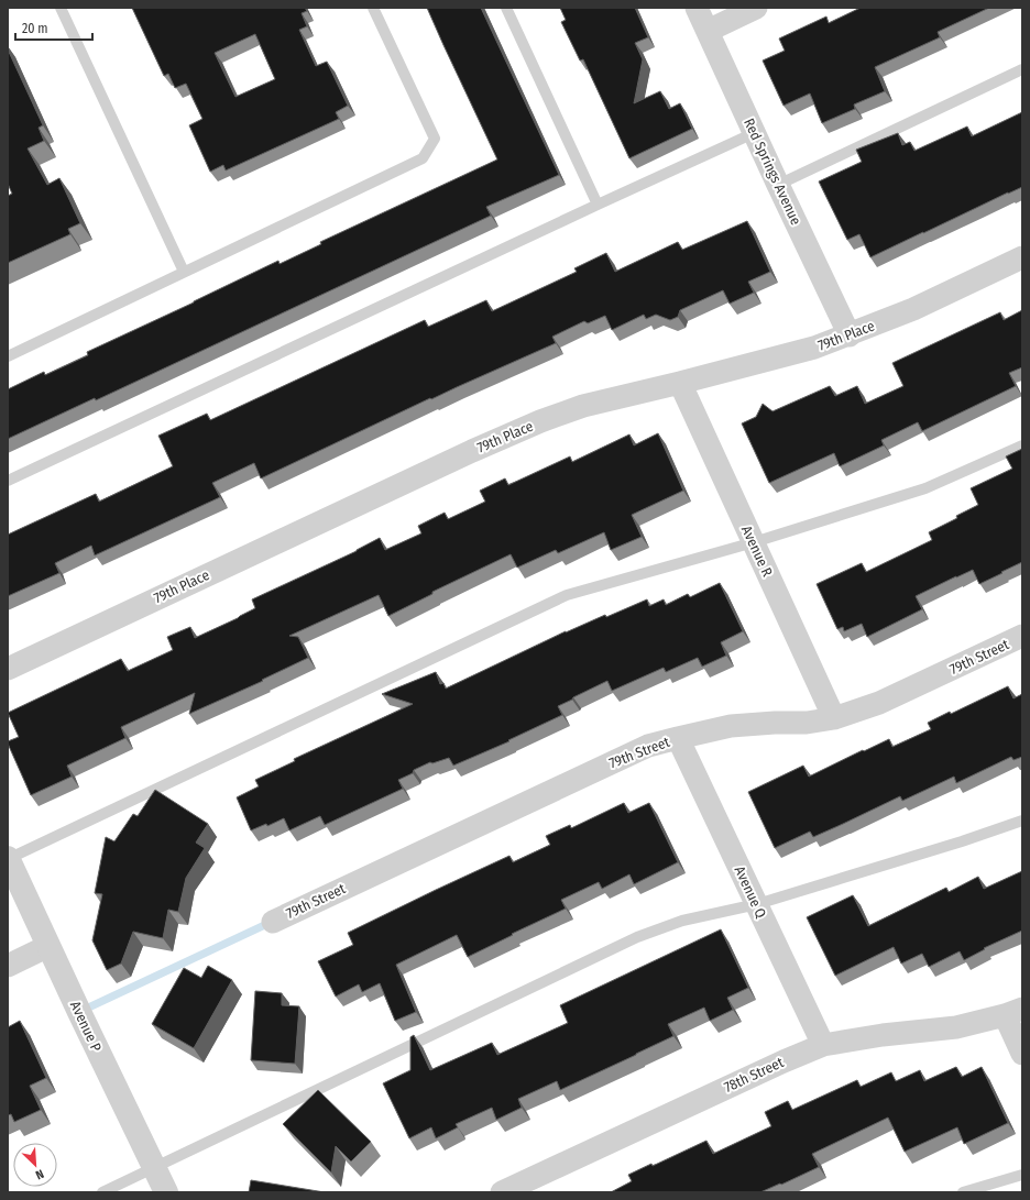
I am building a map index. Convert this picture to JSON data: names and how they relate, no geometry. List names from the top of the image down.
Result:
{
  "streets": {
    "street": [
      "Red Springs Avenue",
      "79th Place",
      "Avenue R",
      "79th Street",
      "Avenue Q",
      "Avenue P",
      "78th Street"
    ]
  },
  "crossings": [
    ["Red Springs Avenue", "79th Place"],
    ["79th Place", "Avenue R"],
    ["Avenue R", "79th Street"],
    ["79th Street", "Avenue Q"],
    ["Avenue Q", "78th Street"]
  ],
  "scale_bar": "20 m",
  "north": "bottom right"
}
